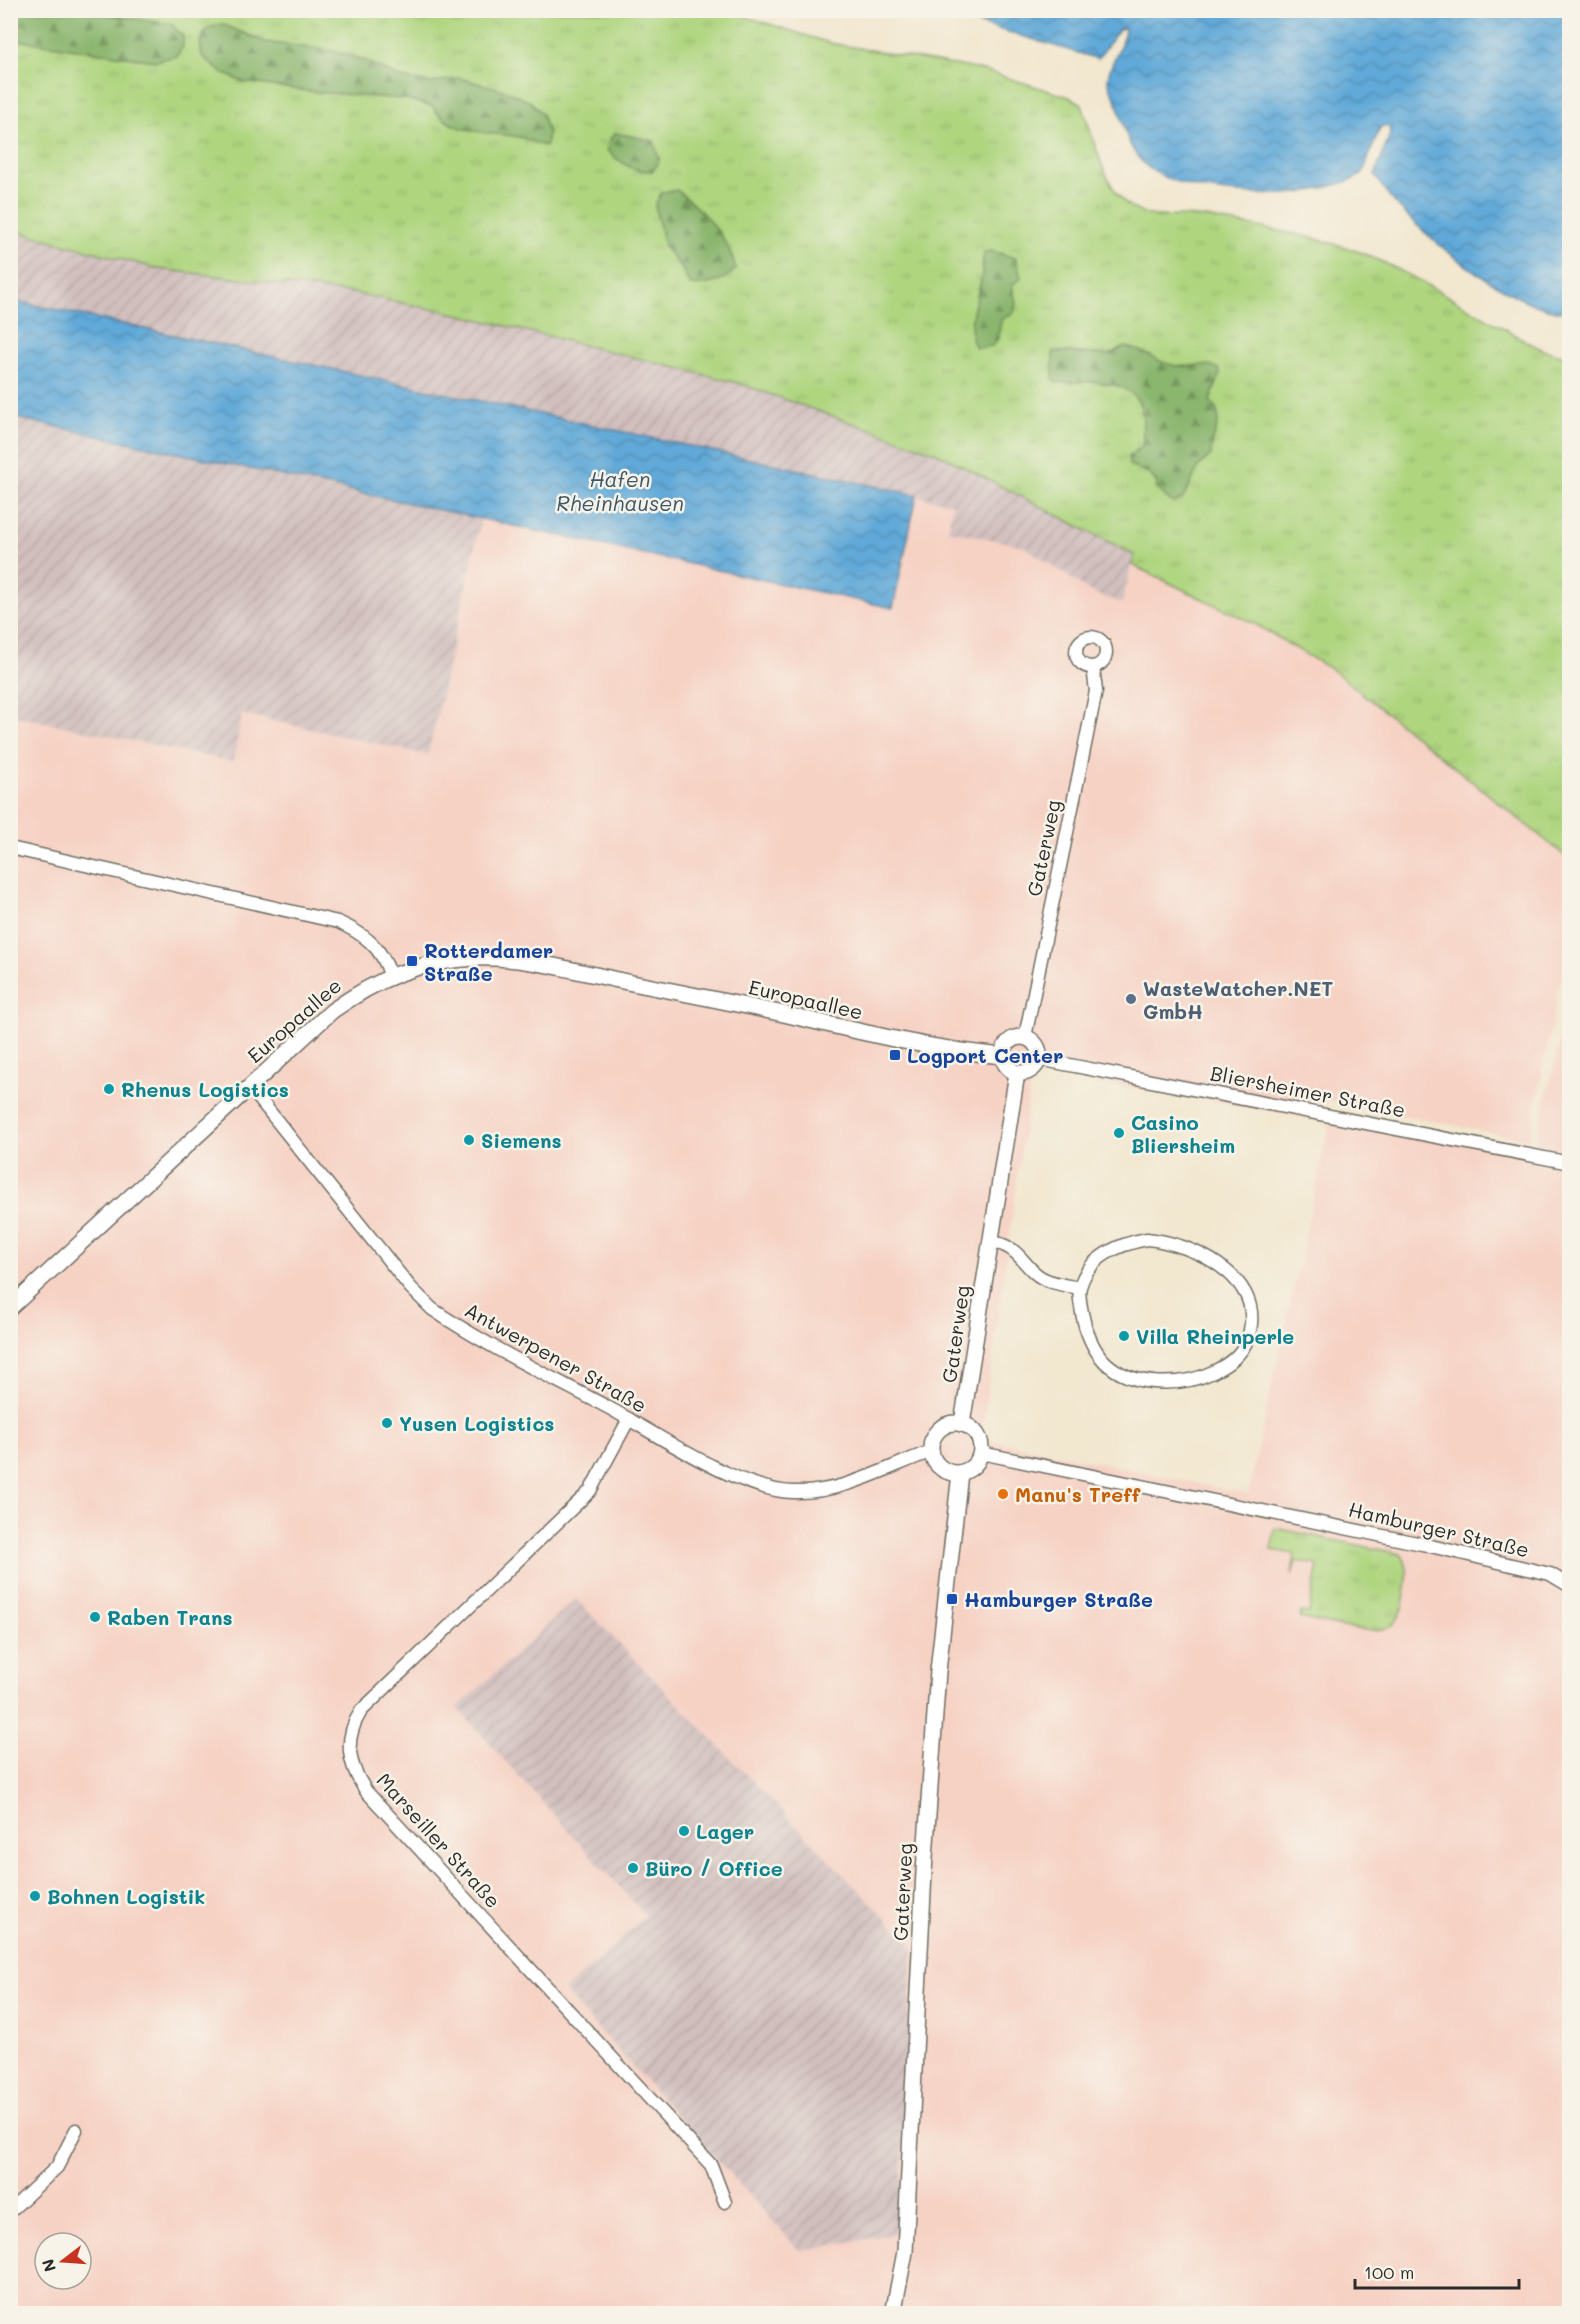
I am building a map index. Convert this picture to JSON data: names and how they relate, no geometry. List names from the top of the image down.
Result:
{
  "streets": {
    "main road": ["Gaterweg", "Europaallee"],
    "street": [
      "Bliersheimer Straße",
      "Antwerpener Straße",
      "Hamburger Straße",
      "Marseiller Straße"
    ]
  },
  "crossings": [
    ["Gaterweg", "Europaallee"],
    ["Gaterweg", "Bliersheimer Straße"],
    ["Gaterweg", "Antwerpener Straße"],
    ["Gaterweg", "Hamburger Straße"],
    ["Europaallee", "Bliersheimer Straße"],
    ["Europaallee", "Antwerpener Straße"],
    ["Antwerpener Straße", "Hamburger Straße"],
    ["Antwerpener Straße", "Marseiller Straße"]
  ],
  "water": ["Hafen Rheinhausen"],
  "places": {
    "transit": ["Rotterdamer Straße", "Logport Center", "Hamburger Straße"],
    "other": [
      "WasteWatcher.NET GmbH",
      "Rhenus Logistics",
      "Casino Bliersheim",
      "Siemens",
      "Villa Rheinperle",
      "Yusen Logistics",
      "Manu's Treff",
      "Raben Trans",
      "Lager",
      "Büro / Office",
      "Bohnen Logistik"
    ]
  },
  "scale_bar": "100 m",
  "north": "left"
}
